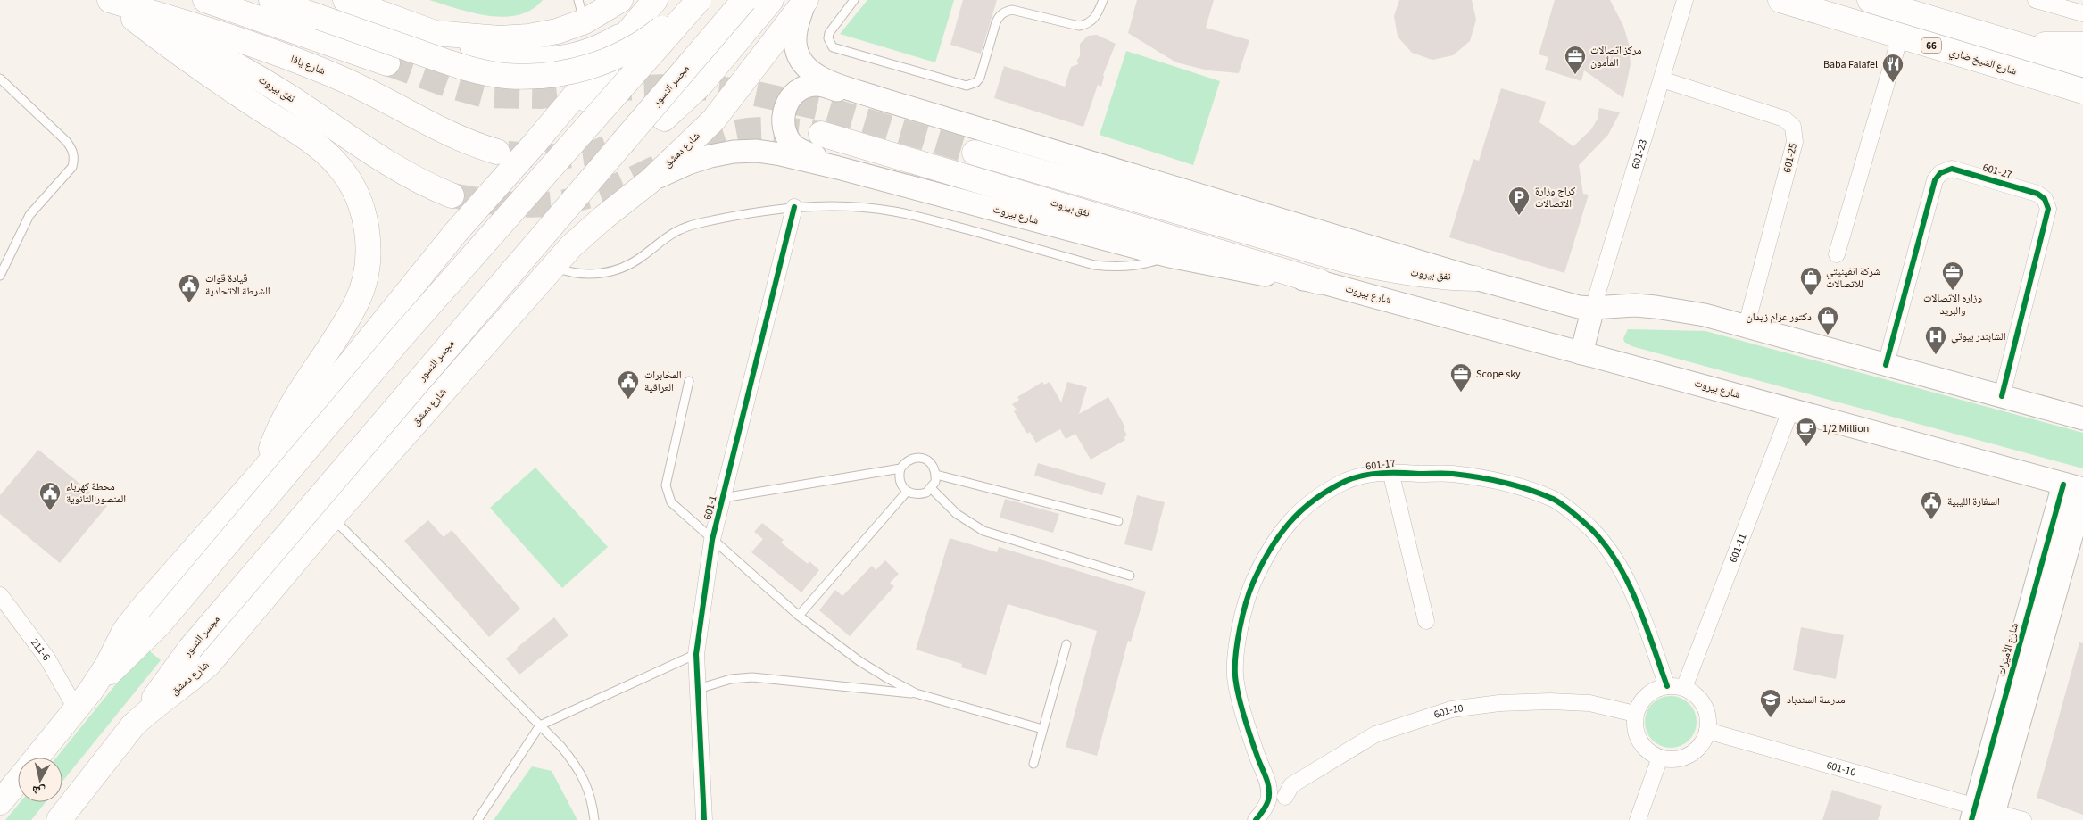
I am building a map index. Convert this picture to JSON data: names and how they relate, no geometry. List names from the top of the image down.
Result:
{
  "streets": {
    "main road": [
      "66",
      "شارع الشيخ ضاري",
      "شارع يافا",
      "مجسر النسور",
      "نفق بيروت",
      "شارع دمشق",
      "شارع بيروت",
      "شارع الأميرات"
    ],
    "street": [
      "601-23",
      "601-25",
      "601-27",
      "601-17",
      "601-1",
      "601-11",
      "211-6",
      "601-10"
    ]
  },
  "crossings": [
    ["مجسر النسور", "شارع دمشق"],
    ["نفق بيروت", "شارع بيروت"],
    ["شارع دمشق", "شارع بيروت"],
    ["601-23", "601-25"],
    ["شارع بيروت", "601-11"],
    ["شارع بيروت", "شارع الأميرات"],
    ["601-17", "601-11"],
    ["601-17", "601-10"],
    ["601-11", "601-10"],
    ["شارع الأميرات", "601-10"]
  ],
  "places": {
    "office": ["مركز اتصالات المأمون", "وزاره الاتصالات والبريد", "Scope sky"],
    "restaurant": ["Baba Falafel"],
    "parking": ["كراج وزارة الاتصالات"],
    "shop": ["شركة انفينيتي للاتصالات", "دكتور عزام زيدان"],
    "public building": [
      "قيادة قوات الشرطة الاتحادية",
      "المخابرات العراقية",
      "محطة كهرباء المنصور الثانوية",
      "السفارة الليبية"
    ],
    "hospital": ["الشابندر بيوتي"],
    "cafe": ["1/2 Million"],
    "school or university": ["مدرسة السندباد"]
  },
  "north": "bottom"
}
